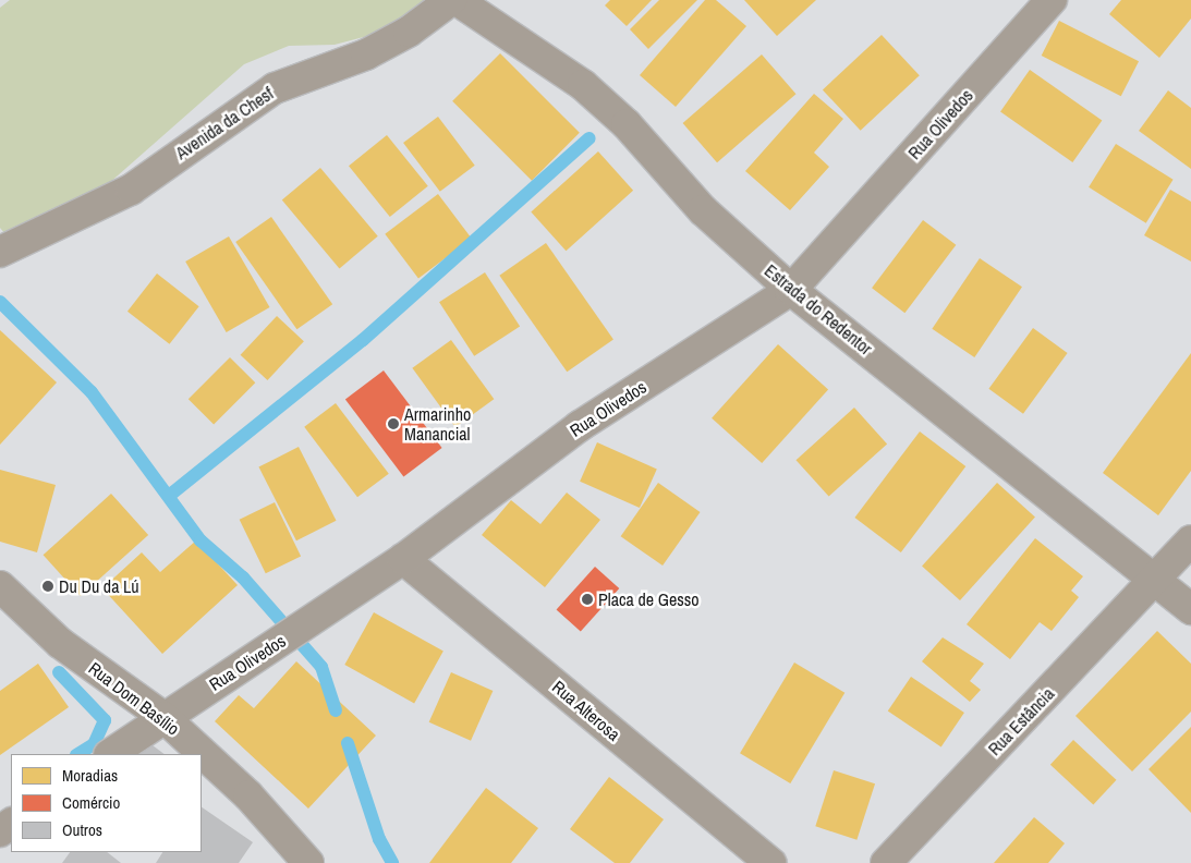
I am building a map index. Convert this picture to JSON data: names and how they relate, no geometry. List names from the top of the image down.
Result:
{
  "streets": {
    "street": [
      "Avenida da Chesf",
      "Rua Olivedos",
      "Estrada do Redentor",
      "Rua Dom Basílio",
      "Rua Alterosa",
      "Rua Estância"
    ]
  },
  "crossings": [
    ["Rua Olivedos", "Estrada do Redentor"],
    ["Rua Olivedos", "Rua Dom Basílio"],
    ["Rua Olivedos", "Rua Alterosa"],
    ["Estrada do Redentor", "Rua Estância"]
  ],
  "places": ["Armarinho Manancial", "Du Du da Lú", "Placa de Gesso"],
  "legend": ["Moradias", "Comércio", "Outros"]
}
